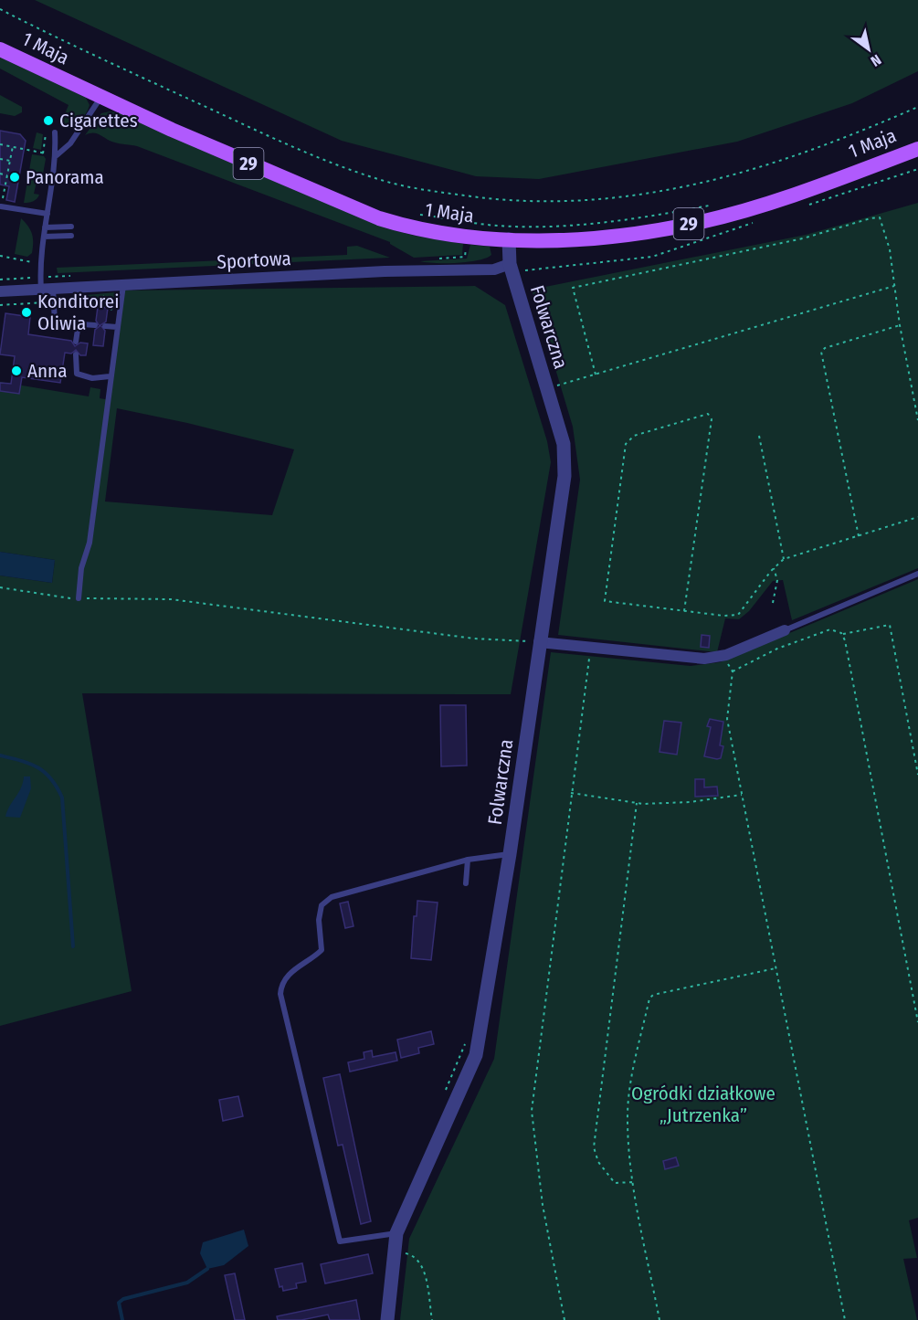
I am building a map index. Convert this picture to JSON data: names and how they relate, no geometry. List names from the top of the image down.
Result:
{
  "streets": {
    "main road": ["1 Maja", "29"],
    "street": ["Sportowa", "Folwarczna"]
  },
  "crossings": [
    ["1 Maja", "Folwarczna"],
    ["Sportowa", "Folwarczna"]
  ],
  "parks": ["Ogródki działkowe „Jutrzenka”"],
  "places": [
    "Cigarettes",
    "Panorama",
    "Konditorei Oliwia",
    "Anna"
  ],
  "north": "bottom right"
}
